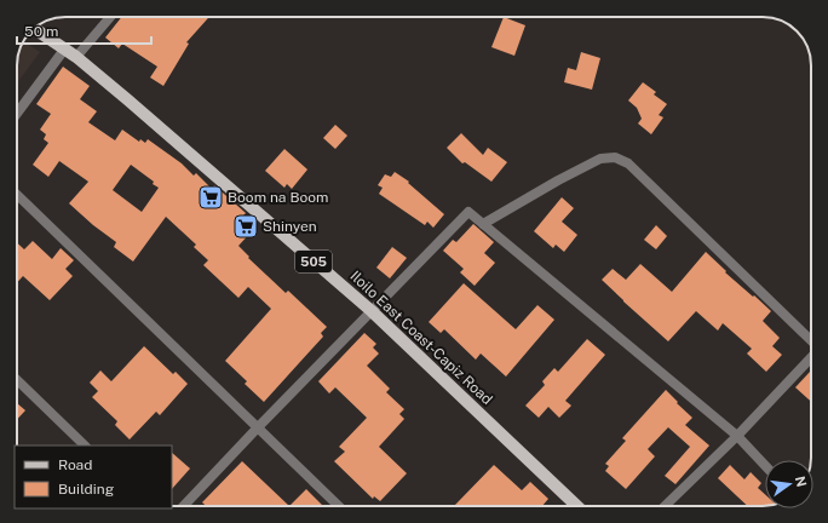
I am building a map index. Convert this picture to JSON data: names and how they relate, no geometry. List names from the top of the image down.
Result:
{
  "streets": {
    "main road": ["505", "Iloilo East Coast-Capiz Road"]
  },
  "places": {
    "supermarket": ["Boom na Boom", "Shinyen"]
  },
  "legend": ["Road", "Building"],
  "scale_bar": "50 m",
  "north": "right"
}
